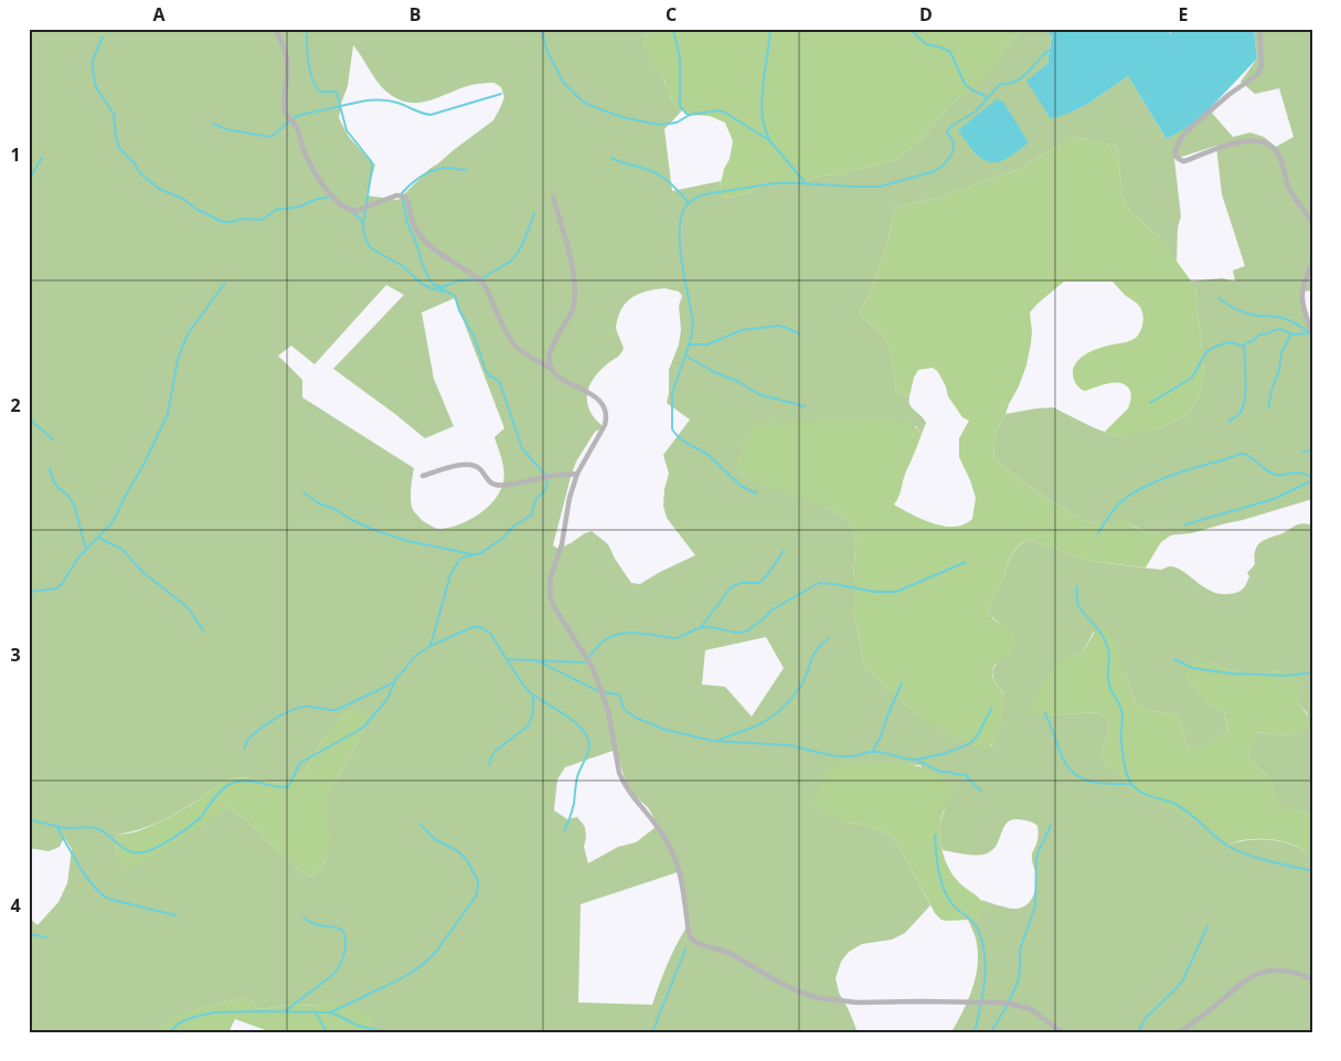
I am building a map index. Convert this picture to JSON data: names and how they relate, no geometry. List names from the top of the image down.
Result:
{
  "grid": {
    "columns": [
      "A",
      "B",
      "C",
      "D",
      "E"
    ],
    "rows": [
      "1",
      "2",
      "3",
      "4"
    ]
  }
}
